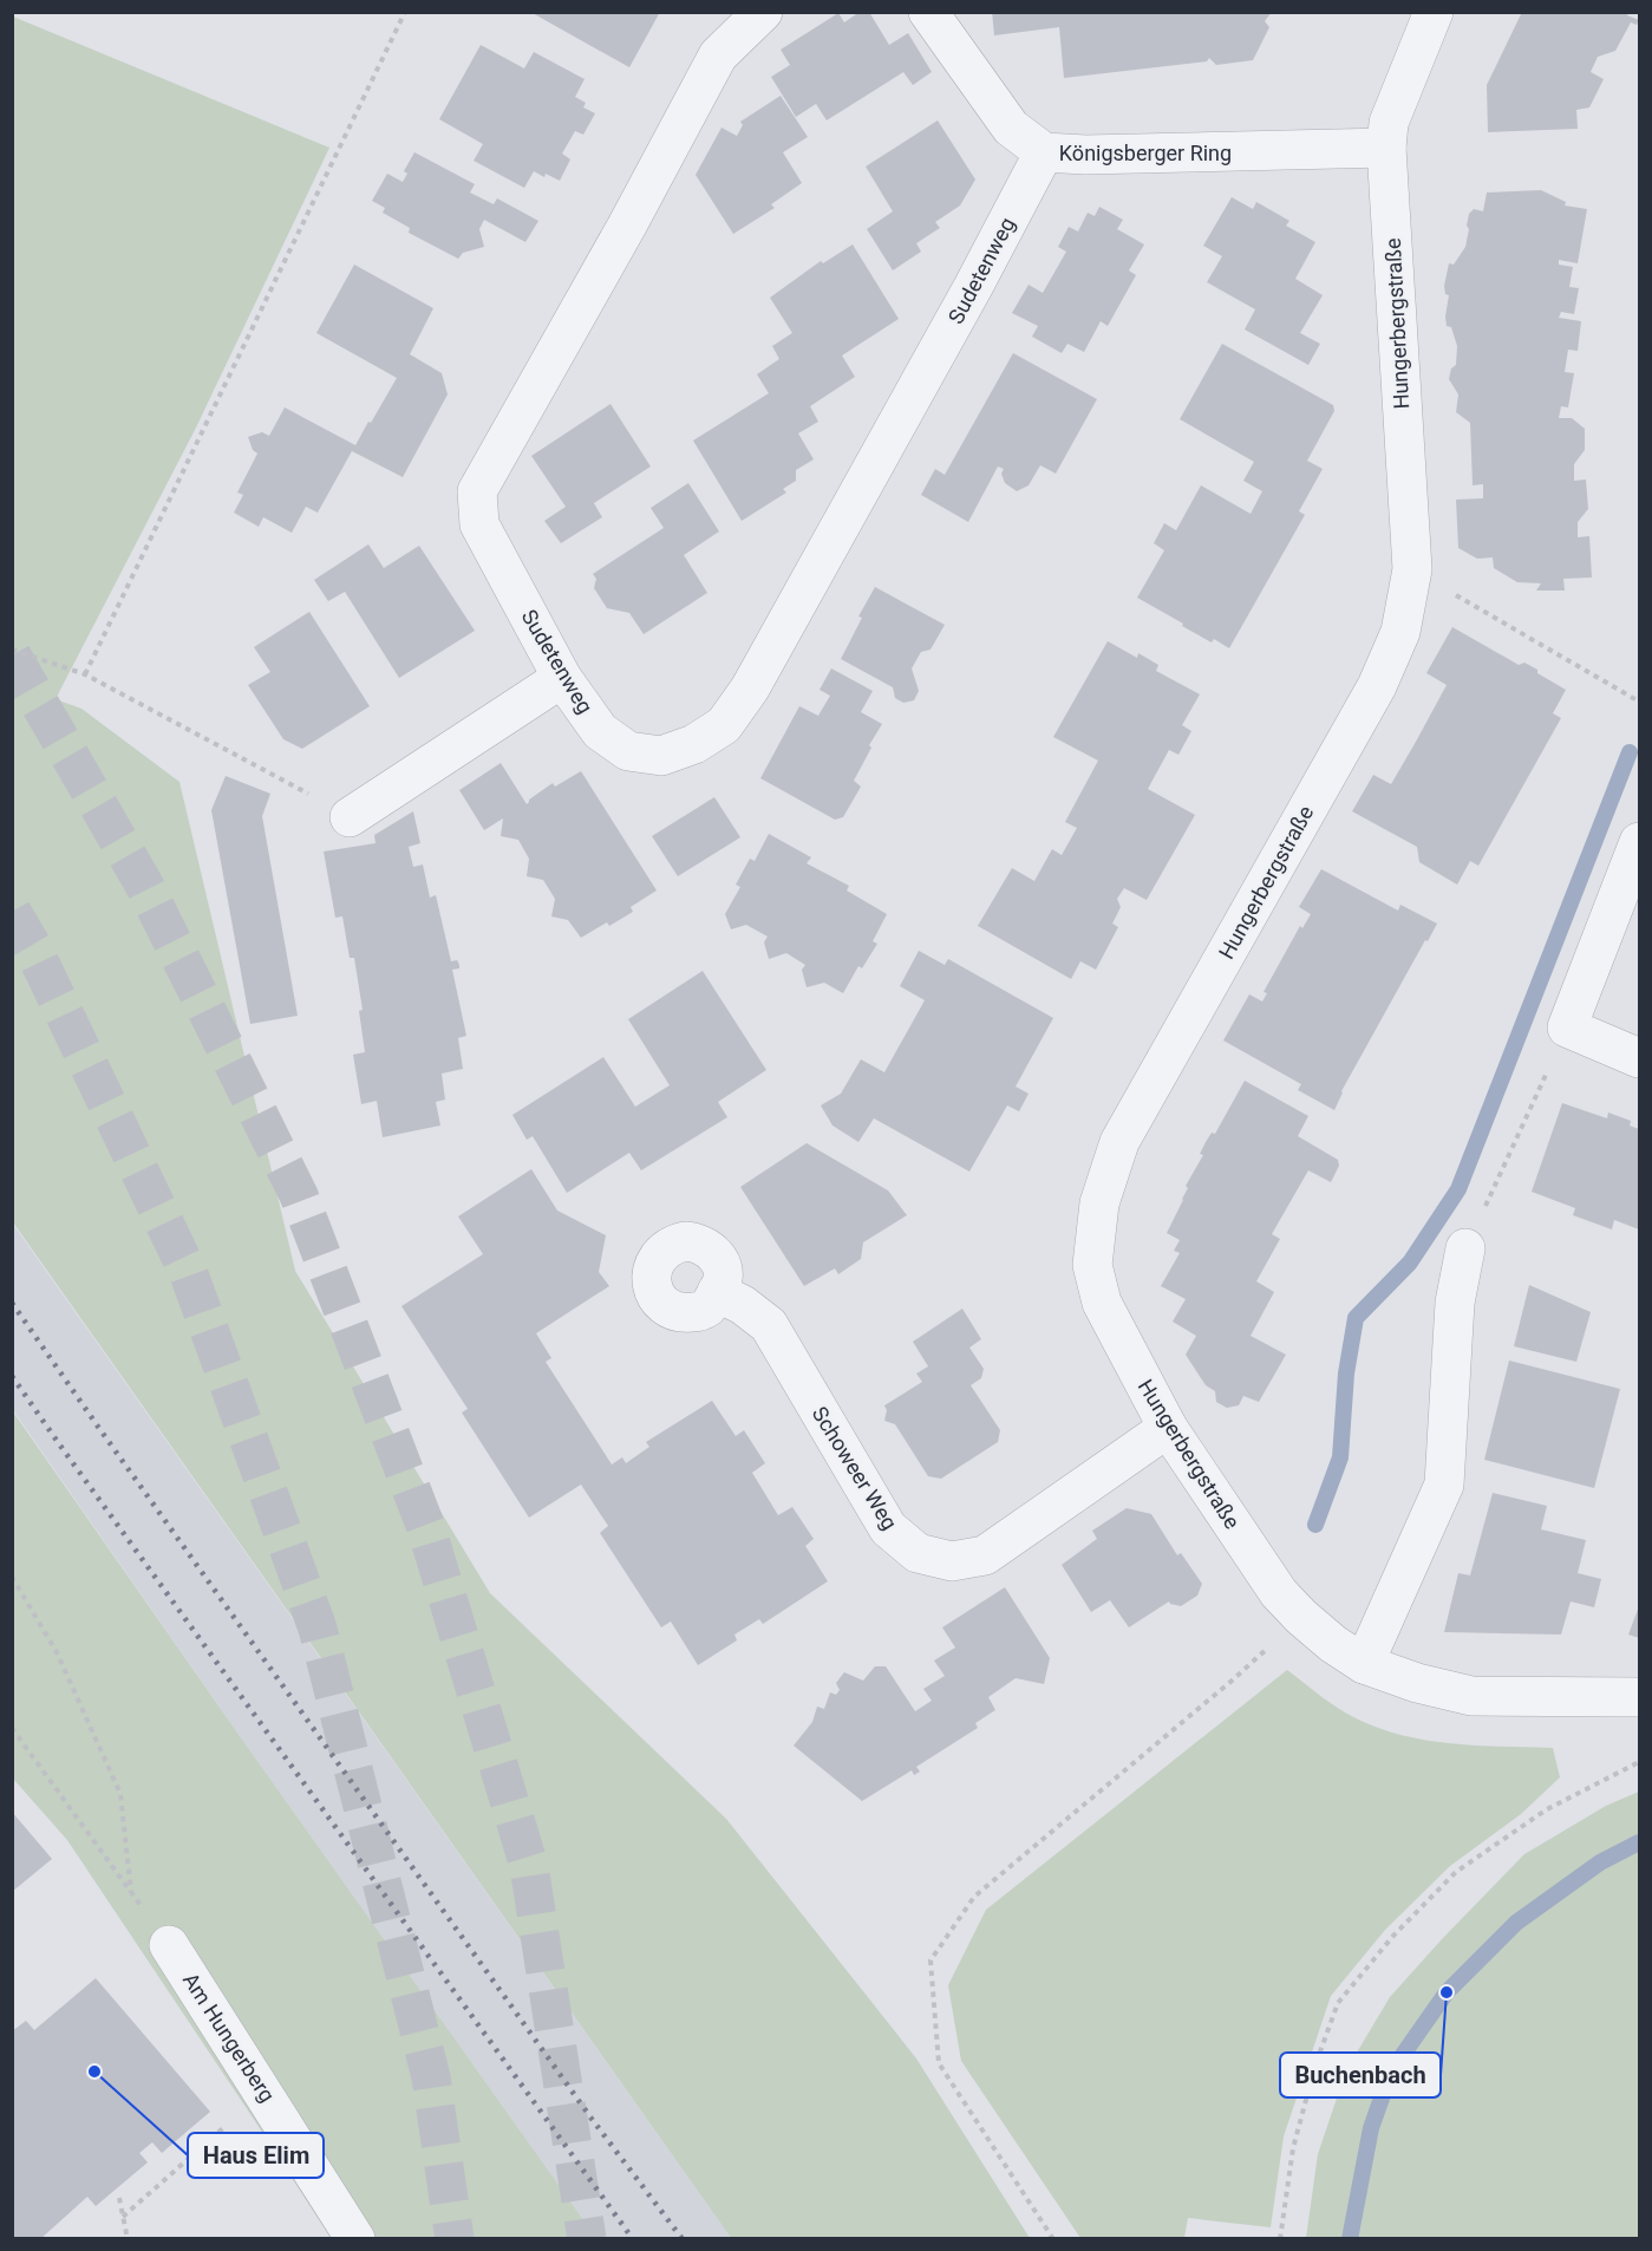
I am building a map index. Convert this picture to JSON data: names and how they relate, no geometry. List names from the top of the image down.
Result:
{
  "streets": {
    "street": [
      "Königsberger Ring",
      "Sudetenweg",
      "Hungerbergstraße",
      "Schoweer Weg",
      "Am Hungerberg"
    ]
  },
  "crossings": [
    ["Königsberger Ring", "Sudetenweg"],
    ["Königsberger Ring", "Hungerbergstraße"],
    ["Hungerbergstraße", "Schoweer Weg"]
  ],
  "places": ["Buchenbach", "Haus Elim"]
}
